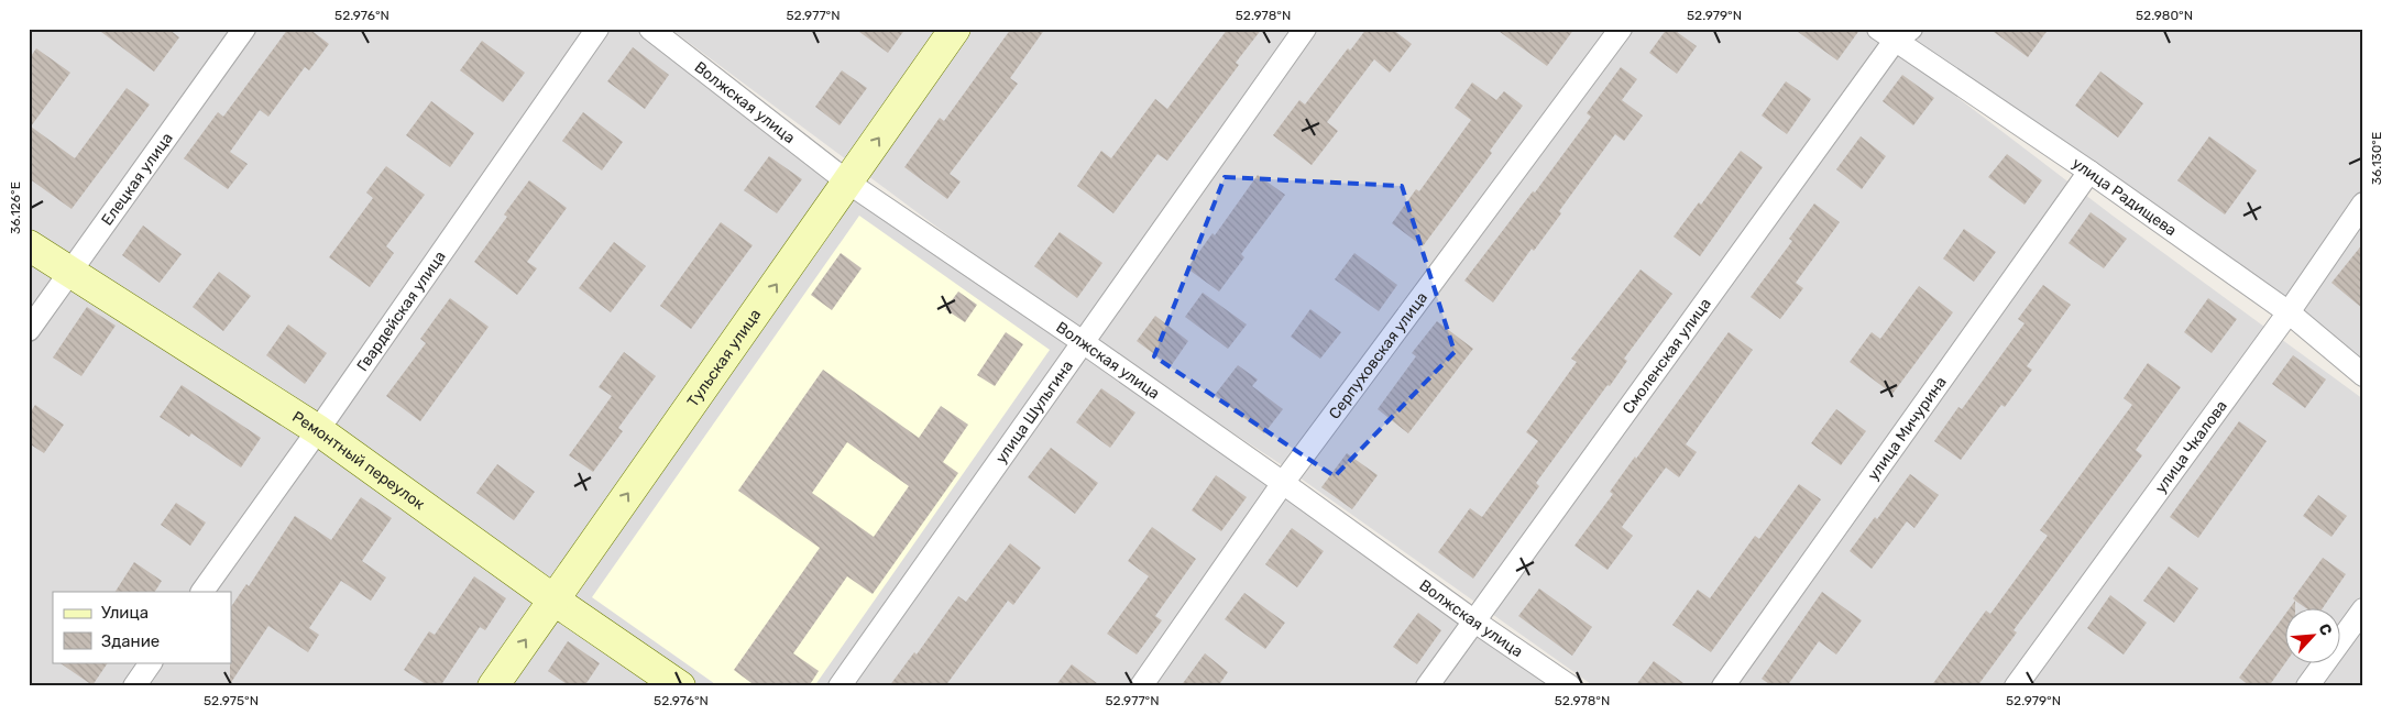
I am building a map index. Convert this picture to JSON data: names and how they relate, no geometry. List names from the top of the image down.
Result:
{
  "streets": {
    "main road": ["Тульская улица", "Ремонтный переулок"],
    "street": [
      "Волжская улица",
      "Елецкая улица",
      "улица Радищева",
      "Гвардейская улица",
      "Серпуховская улица",
      "Смоленская улица",
      "улица Шульгина",
      "улица Мичурина",
      "улица Чкалова"
    ]
  },
  "crossings": [
    ["Волжская улица", "Серпуховская улица"],
    ["Волжская улица", "Смоленская улица"],
    ["Волжская улица", "Тульская улица"],
    ["Волжская улица", "улица Шульгина"],
    ["Елецкая улица", "Ремонтный переулок"],
    ["улица Радищева", "Смоленская улица"],
    ["улица Радищева", "улица Мичурина"],
    ["улица Радищева", "улица Чкалова"],
    ["Гвардейская улица", "Ремонтный переулок"],
    ["Тульская улица", "Ремонтный переулок"]
  ],
  "one_way": ["Тульская улица"],
  "legend": ["Улица", "Здание"],
  "north": "top right",
  "coordinates": [
    "52.976°N",
    "52.977°N",
    "52.978°N",
    "52.979°N",
    "52.980°N",
    "36.130°E",
    "36.126°E",
    "52.975°N"
  ]
}
